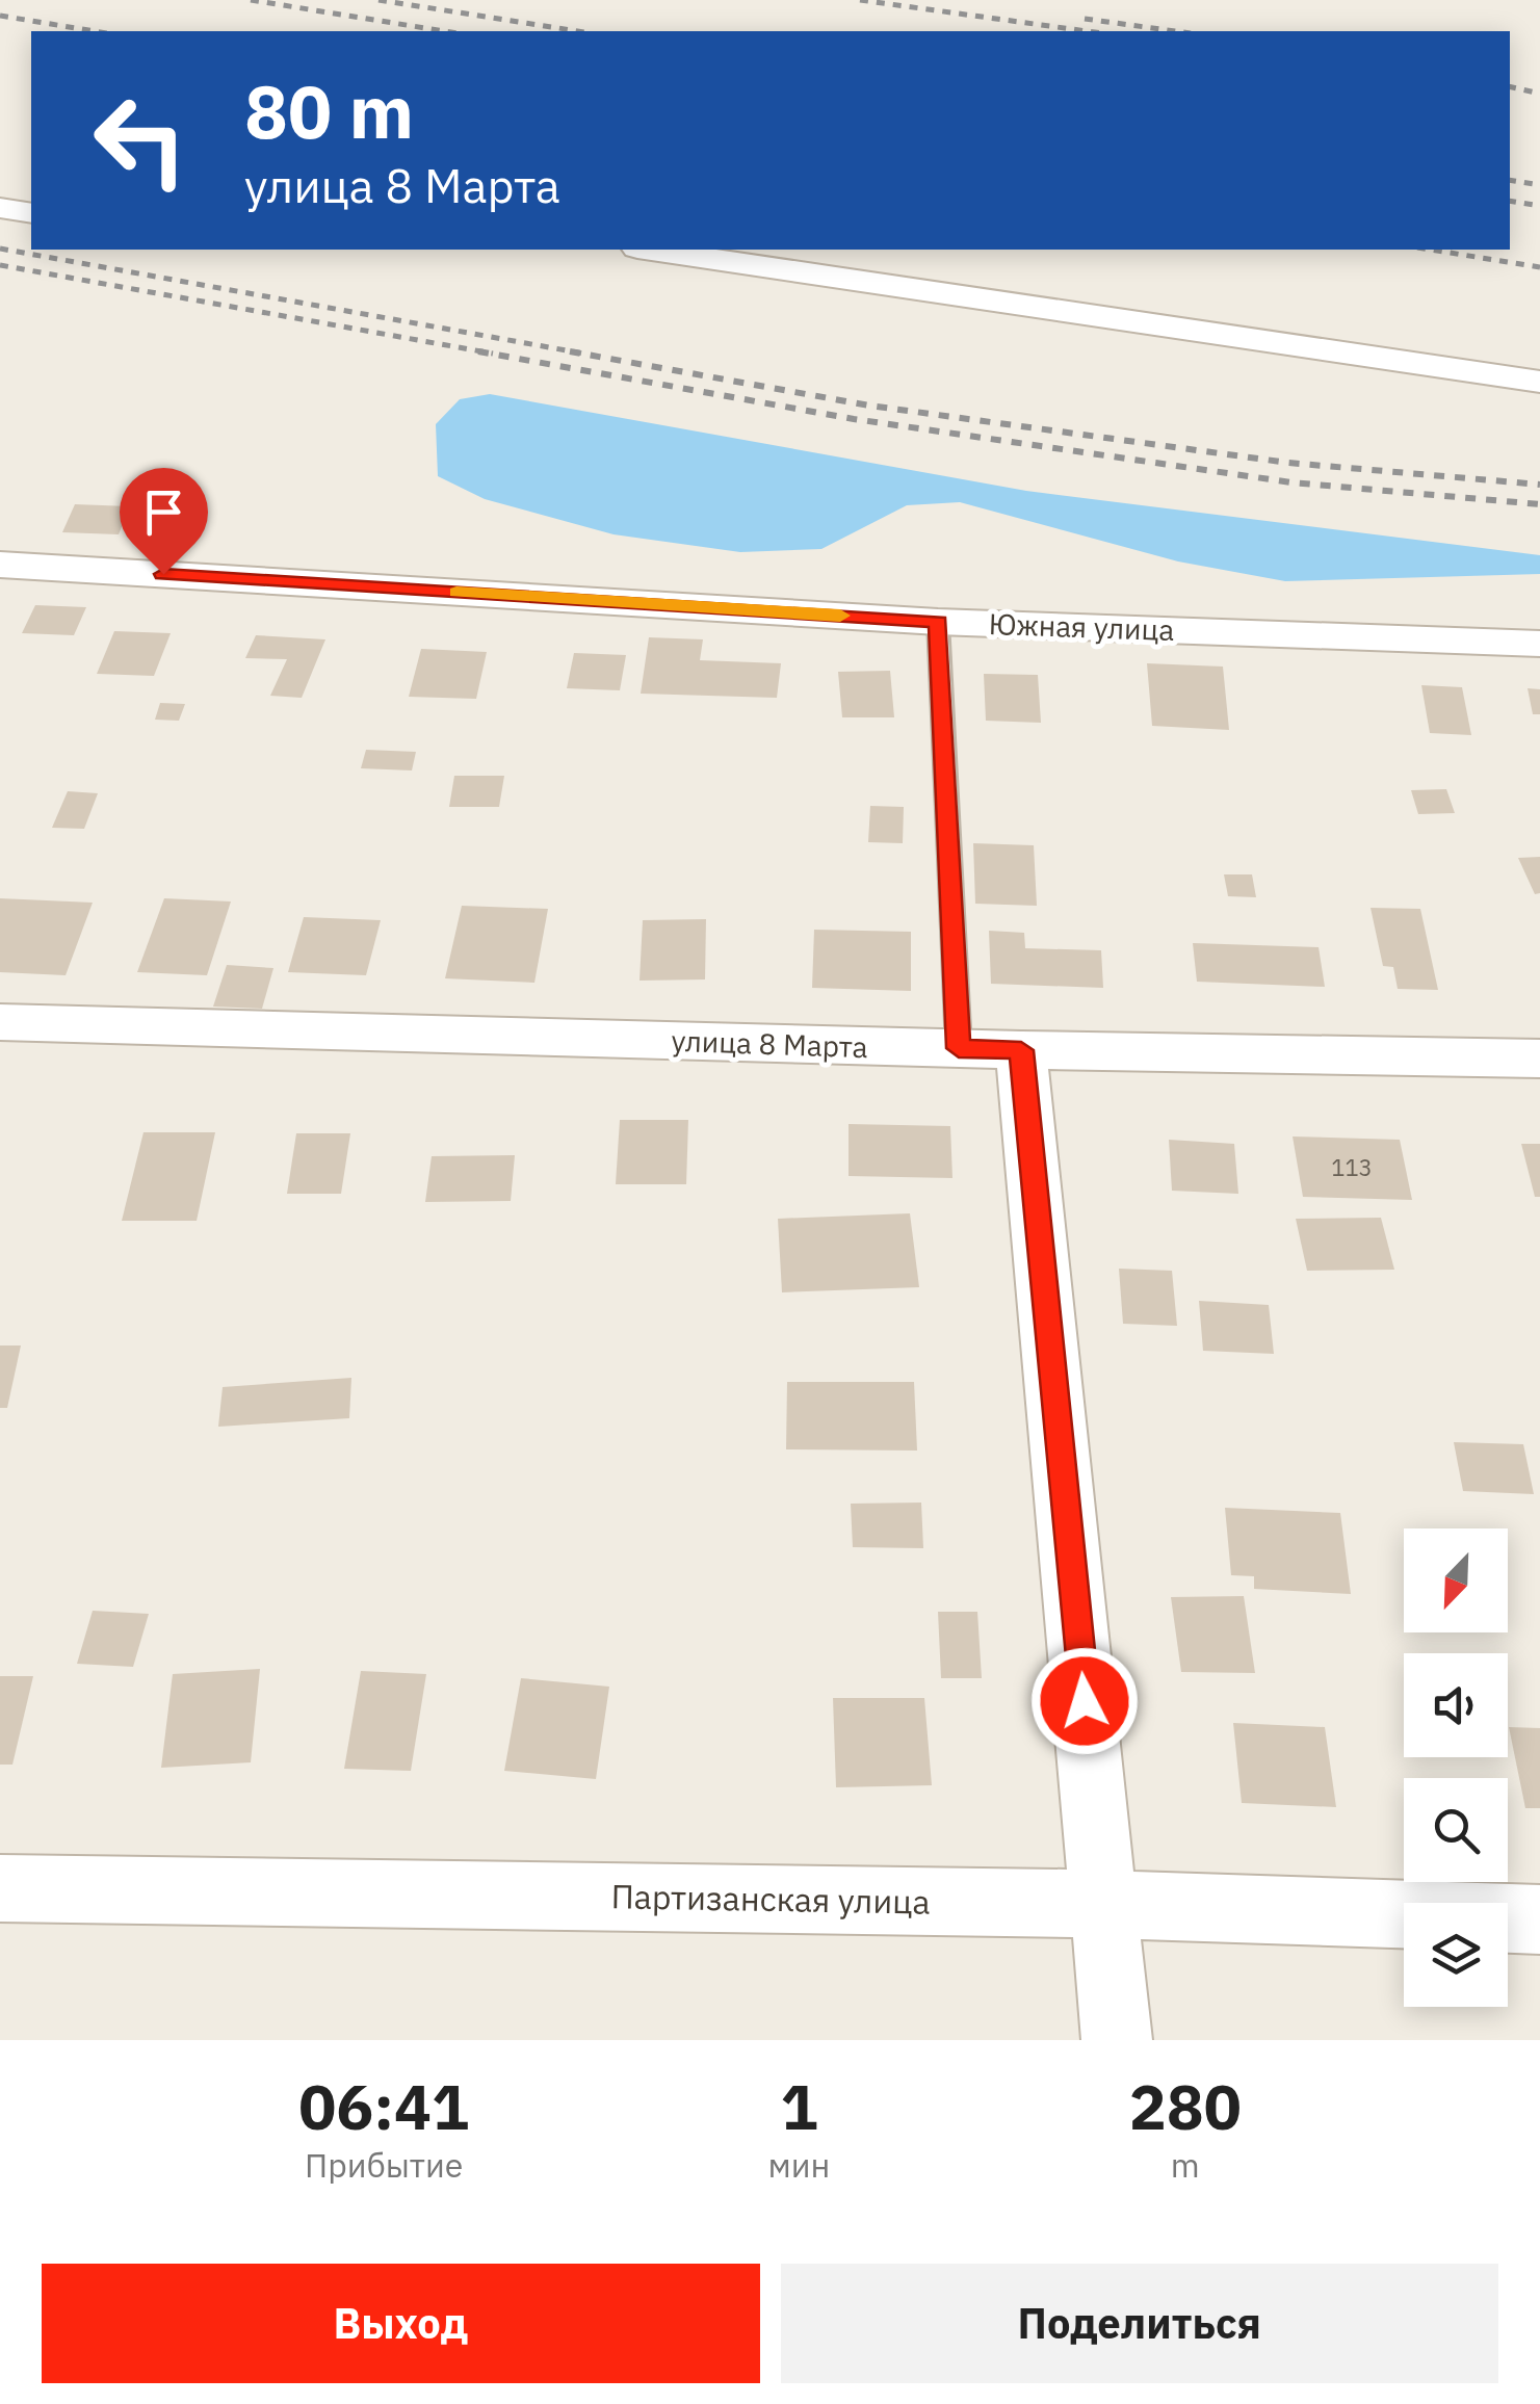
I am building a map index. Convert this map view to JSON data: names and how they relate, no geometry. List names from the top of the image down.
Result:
{
  "streets": {
    "street": ["Южная улица", "улица 8 Марта", "Партизанская улица"]
  },
  "house_numbers": ["113"],
  "north": "bottom left",
  "page": {
    "turn": ["80 m", "улица 8 Марта"],
    "eta": [
      "06:41",
      "Прибытие",
      "1",
      "мин",
      "280",
      "m"
    ],
    "buttons": ["Выход", "Поделиться"]
  }
}
